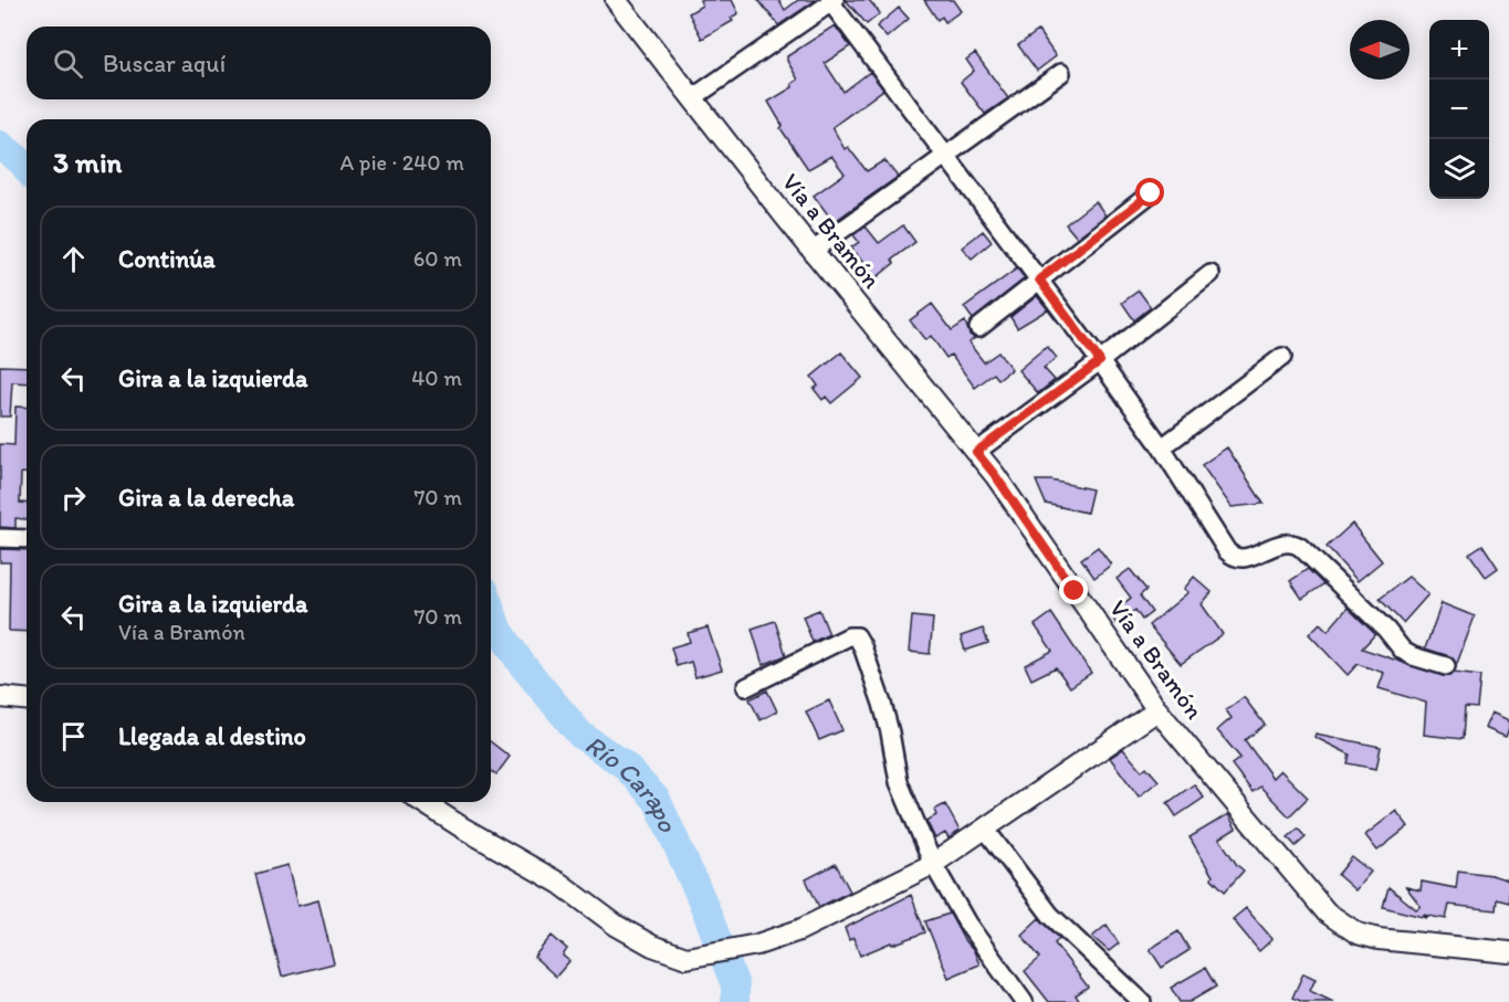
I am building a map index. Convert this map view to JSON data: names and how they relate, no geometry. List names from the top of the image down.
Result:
{
  "streets": {
    "street": ["Vía a Bramón"]
  },
  "water": ["Río Carapo"],
  "north": "left",
  "page": {
    "map_buttons": ["+", "−"],
    "search": "Buscar aquí",
    "heading": ["3 min", "A pie · 240 m"],
    "list": [
      ["Continúa", "60 m"],
      ["Gira a la izquierda", "40 m"],
      ["Gira a la derecha", "70 m"],
      ["Gira a la izquierda", "Vía a Bramón", "70 m"],
      "Llegada al destino"
    ]
  }
}
